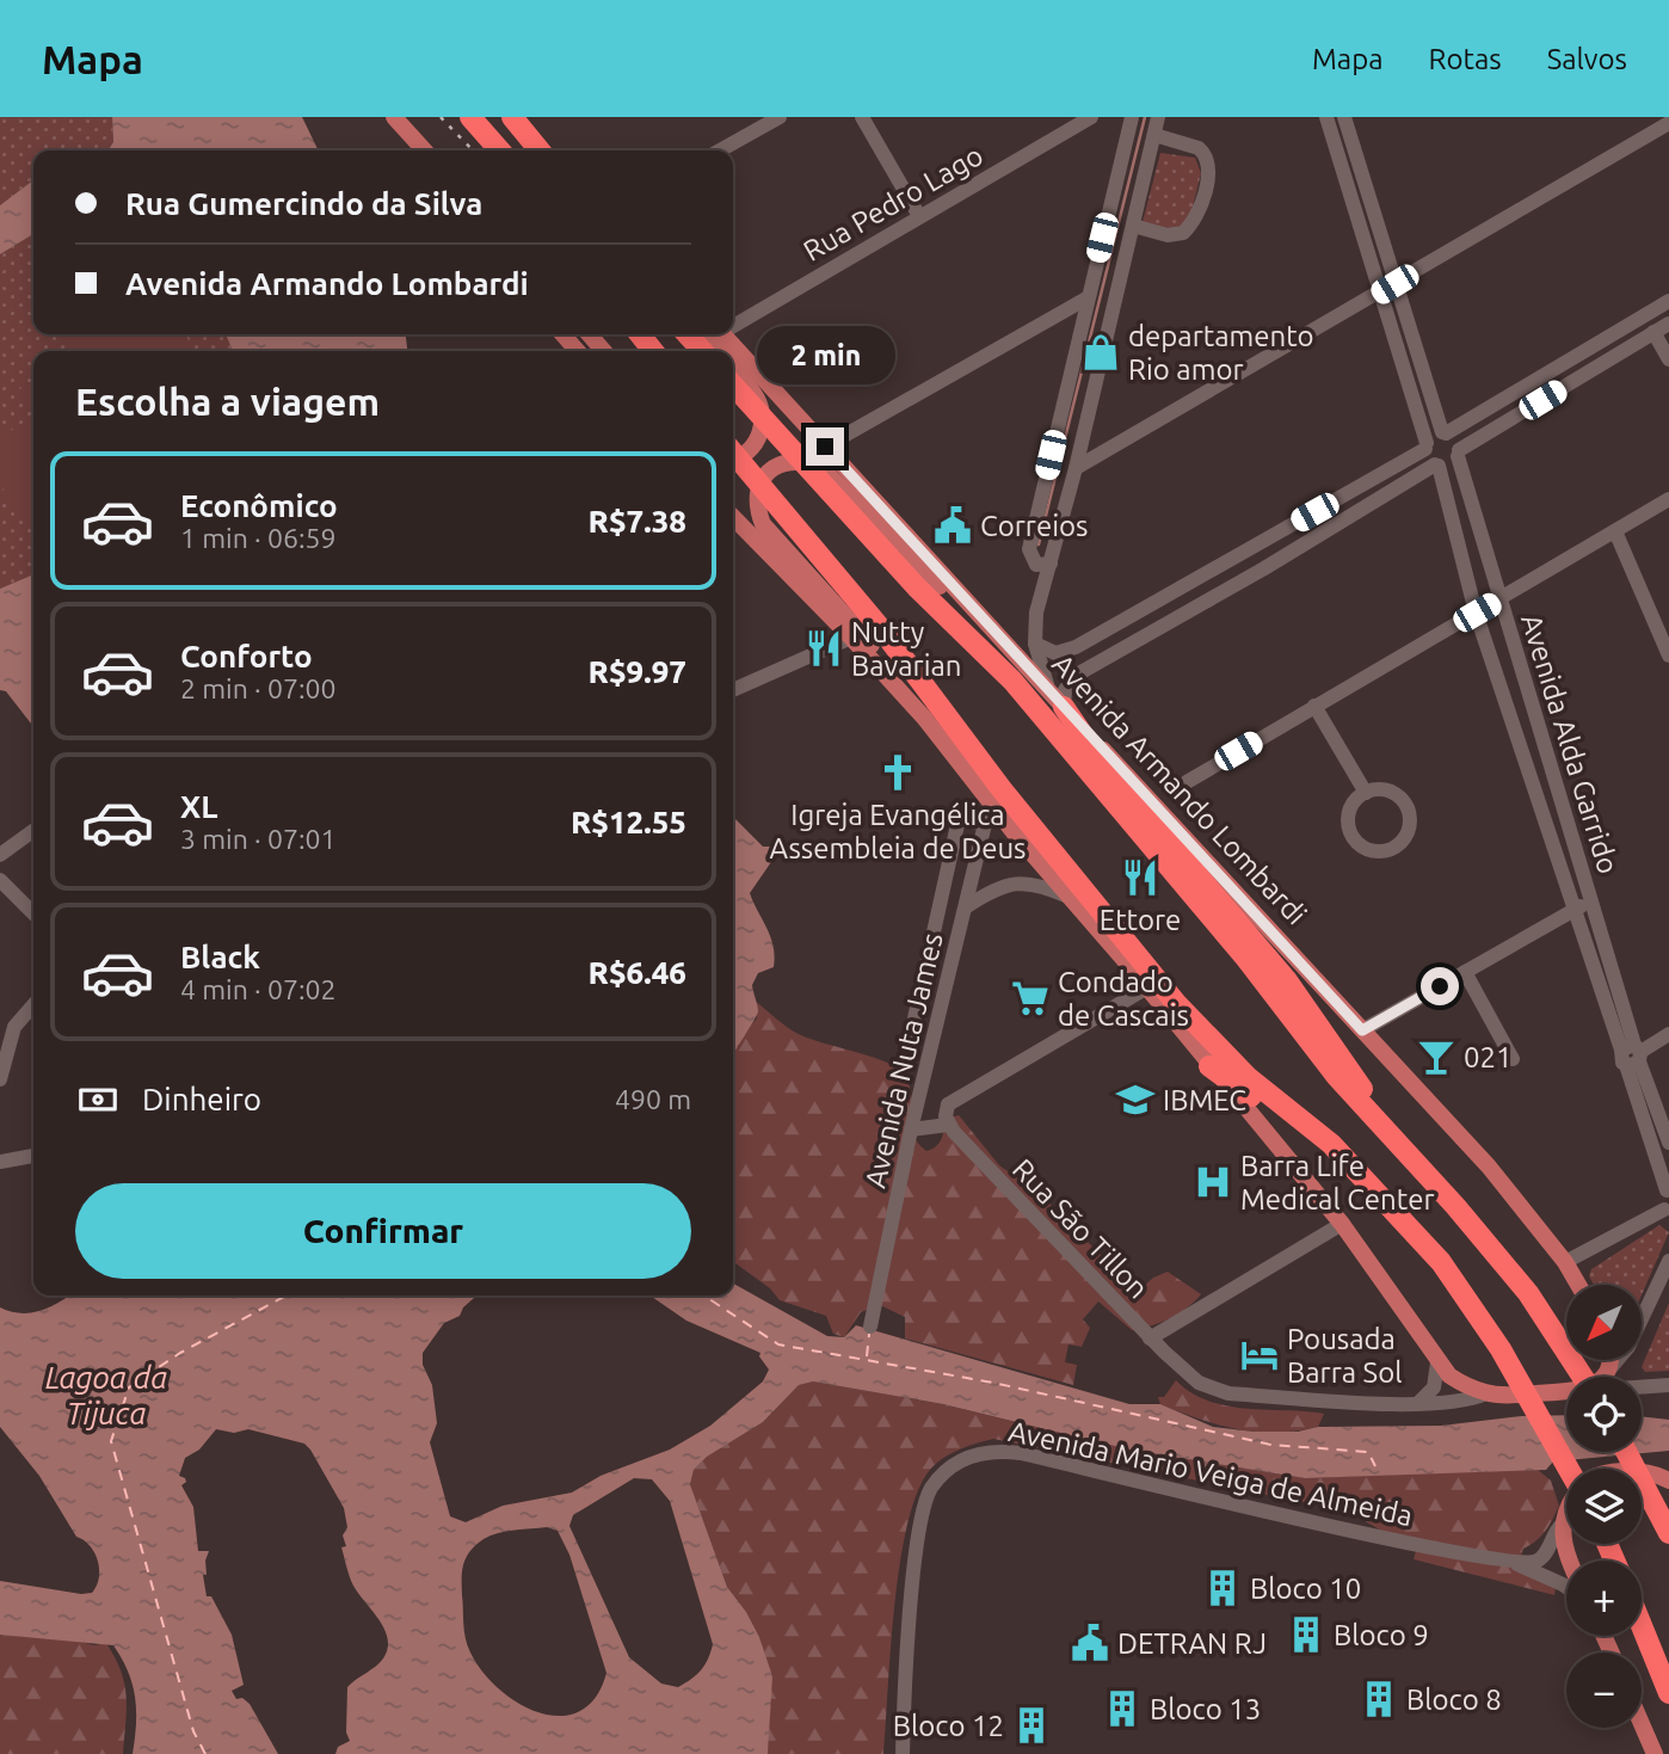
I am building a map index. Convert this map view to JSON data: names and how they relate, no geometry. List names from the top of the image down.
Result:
{
  "streets": {
    "highway": ["Avenida Armando Lombardi"],
    "street": [
      "Rua Pedro Lago",
      "Avenida Alda Garrido",
      "Avenida Nuta James",
      "Rua São Tillon",
      "Avenida Mario Veiga de Almeida"
    ]
  },
  "water": ["Lagoa da Tijuca"],
  "places": {
    "shop": ["departamento Rio amor"],
    "public building": ["Correios", "DETRAN RJ"],
    "restaurant": ["Nutty Bavarian", "Ettore"],
    "church": ["Igreja Evangélica Assembleia de Deus"],
    "supermarket": ["Condado de Cascais"],
    "bar": ["021"],
    "school or university": ["IBMEC"],
    "hospital": ["Barra Life Medical Center"],
    "hotel": ["Pousada Barra Sol"],
    "building": [
      "Bloco 10",
      "Bloco 9",
      "Bloco 8",
      "Bloco 13",
      "Bloco 12"
    ]
  },
  "north": "bottom left",
  "page": {
    "header": "Mapa",
    "nav": ["Mapa", "Rotas", "Salvos"],
    "banner": ["Rua Gumercindo da Silva", "Avenida Armando Lombardi"],
    "bubble": "2 min",
    "heading": "Escolha a viagem",
    "list": [
      {
        "name": "Econômico",
        "note": "1 min · 06:59",
        "value": "R$7.38"
      },
      {
        "name": "Conforto",
        "note": "2 min · 07:00",
        "value": "R$9.97"
      },
      {
        "name": "XL",
        "note": "3 min · 07:01",
        "value": "R$12.55"
      },
      {
        "name": "Black",
        "note": "4 min · 07:02",
        "value": "R$6.46"
      }
    ],
    "pay": ["Dinheiro", "490 m"],
    "buttons": "Confirmar",
    "map_buttons": ["+", "−"]
  }
}
